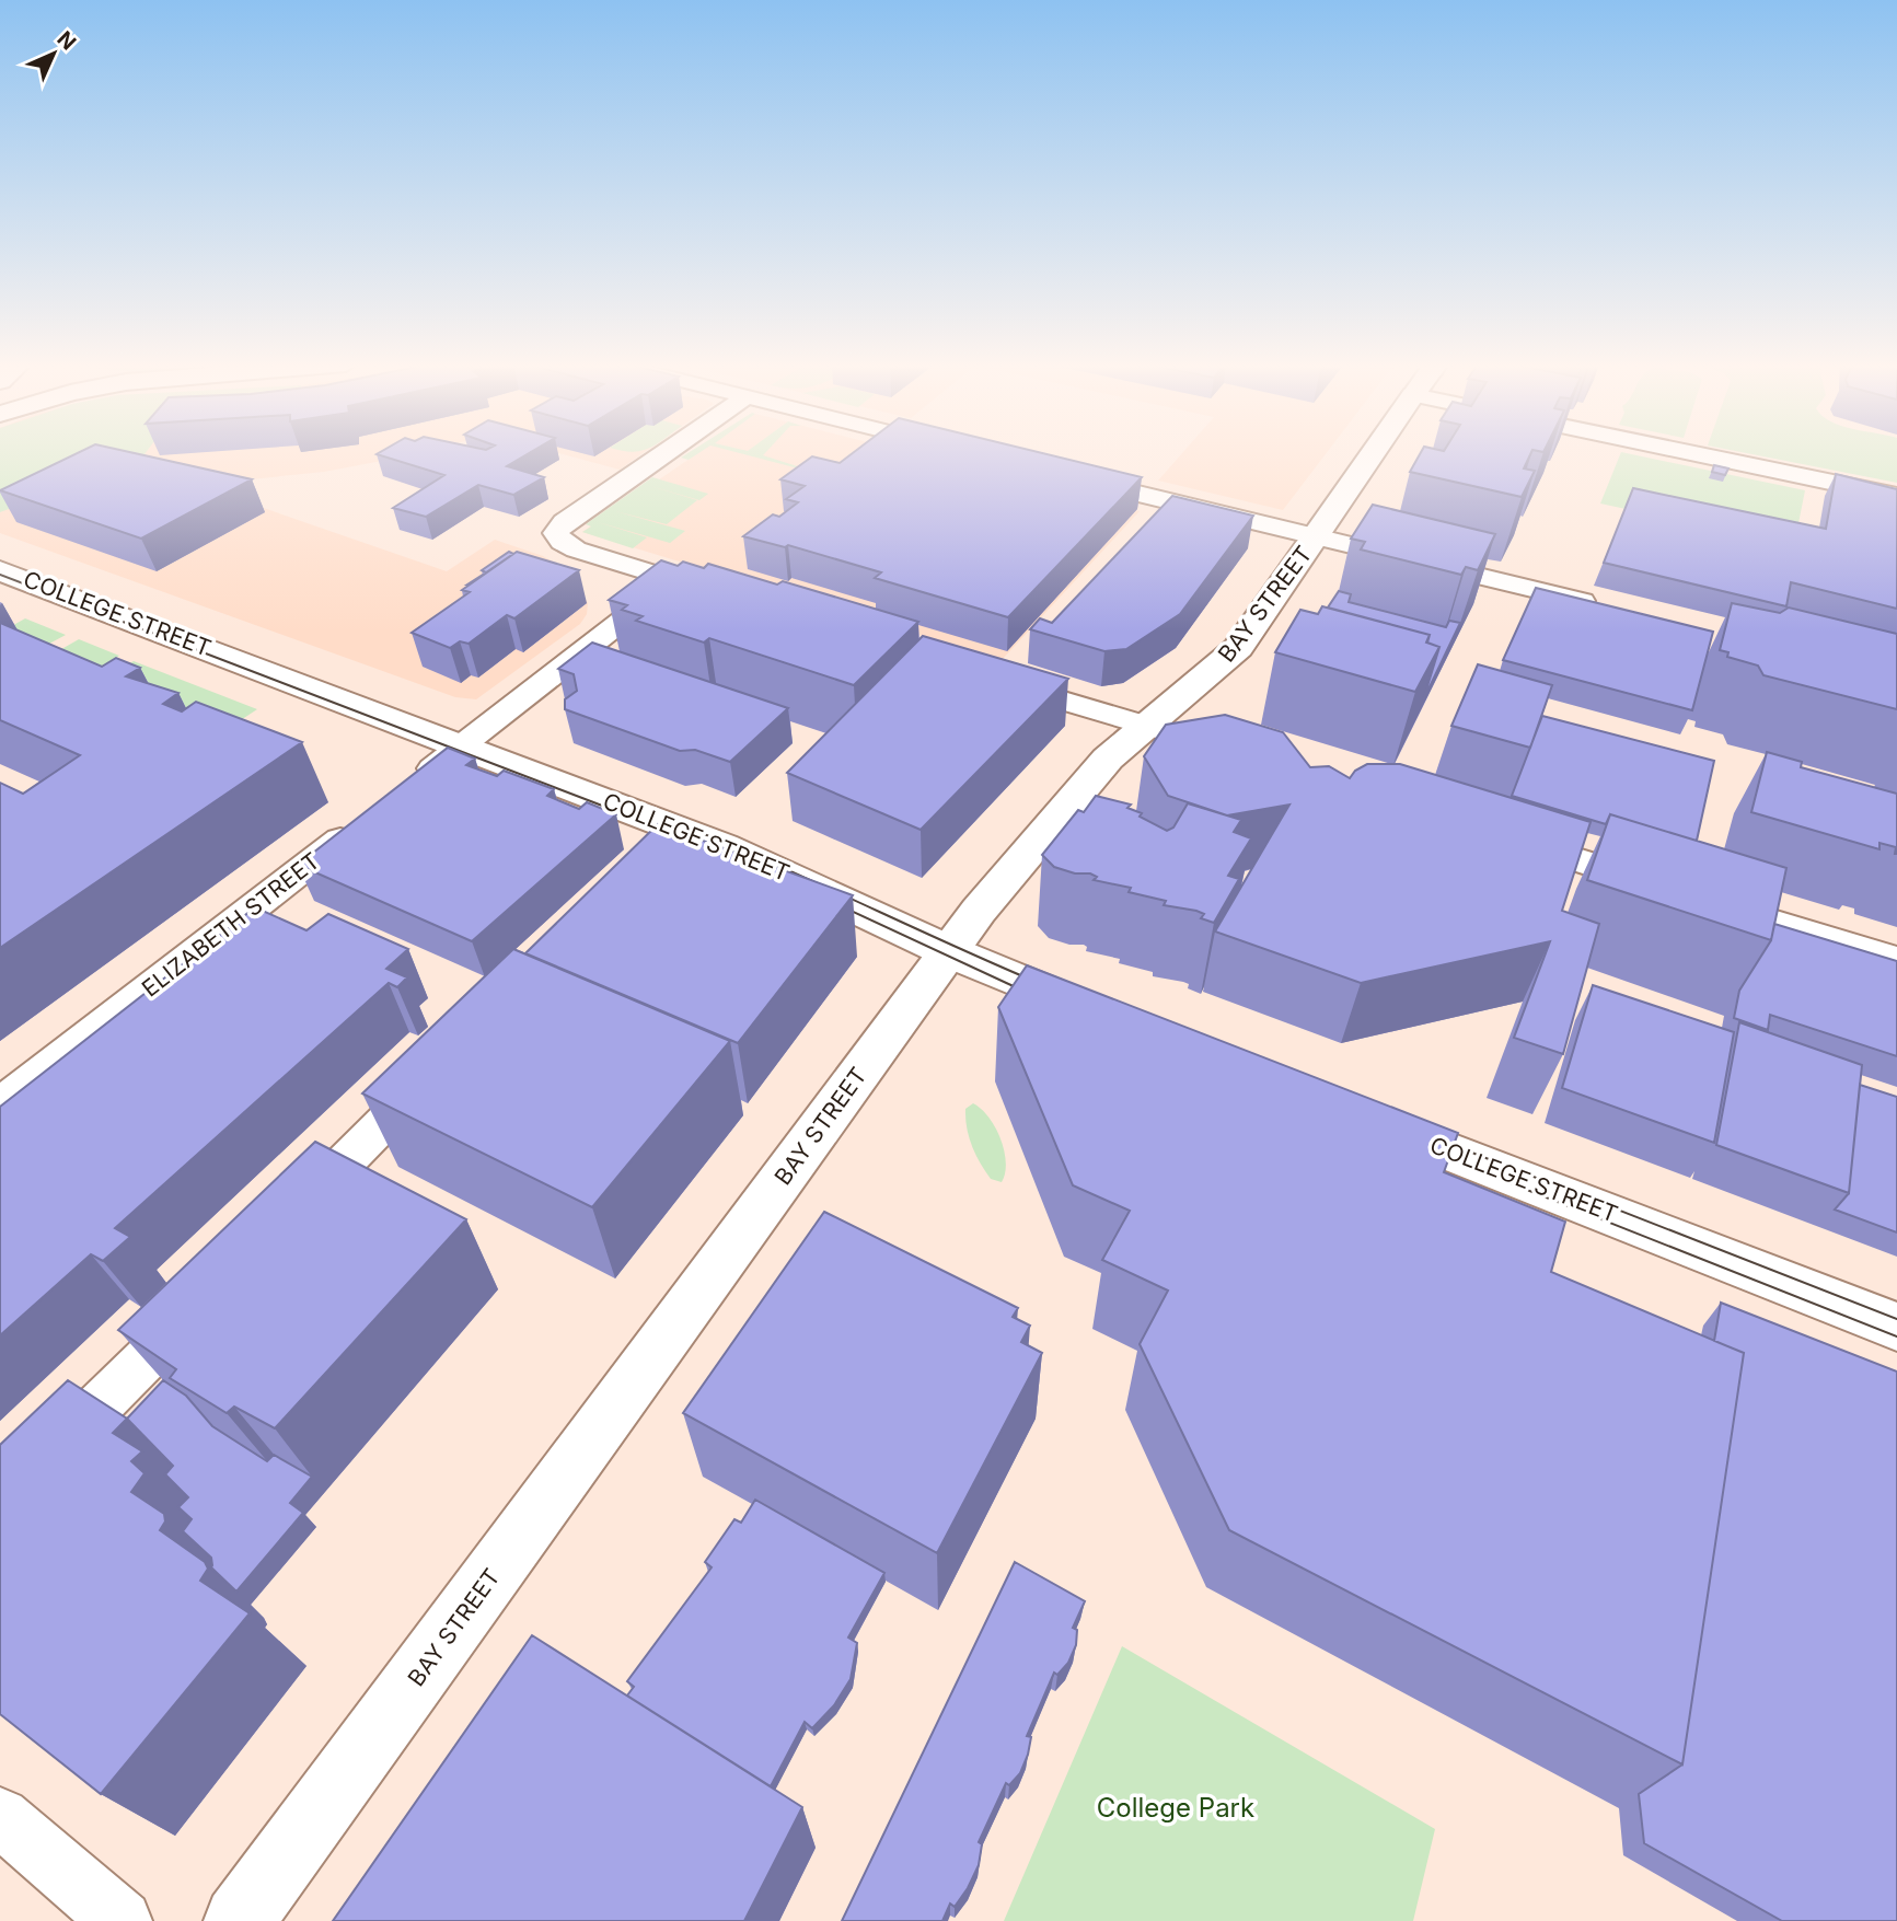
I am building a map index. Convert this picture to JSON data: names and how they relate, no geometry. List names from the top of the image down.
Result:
{
  "streets": {
    "main road": ["BAY STREET", "COLLEGE STREET"],
    "street": ["ELIZABETH STREET"]
  },
  "crossings": [
    ["BAY STREET", "COLLEGE STREET"]
  ],
  "parks": ["College Park"],
  "north": "top right"
}
